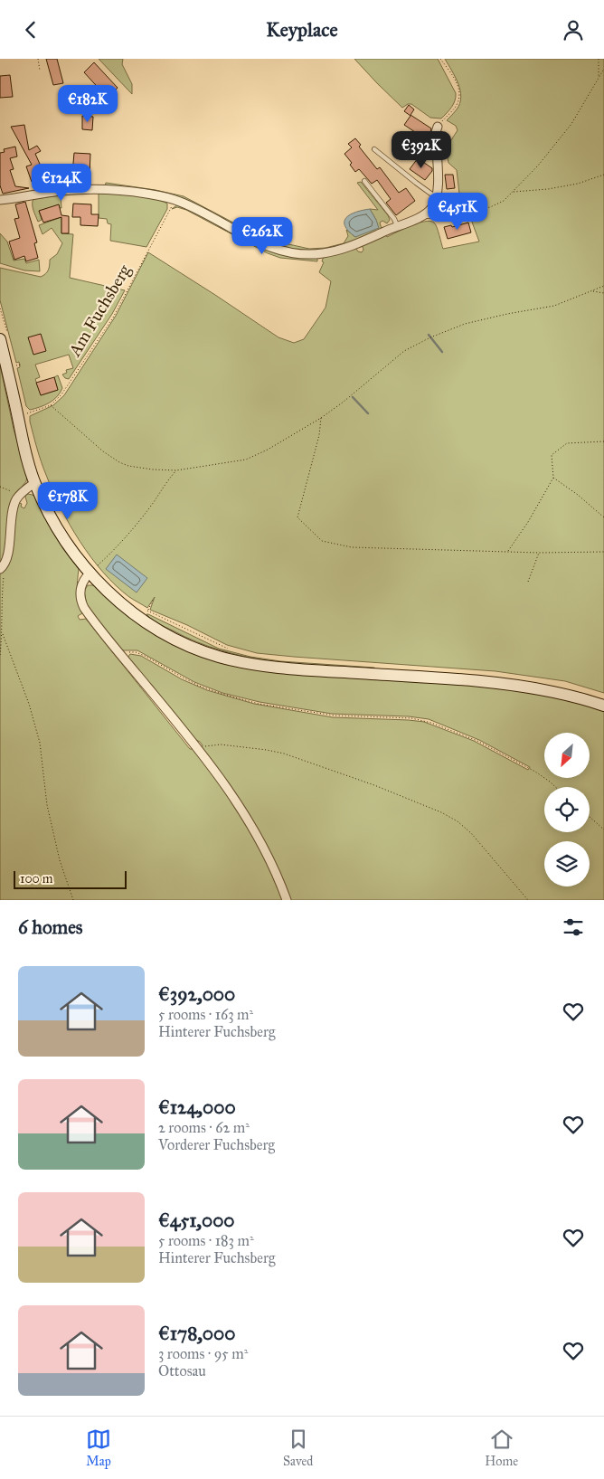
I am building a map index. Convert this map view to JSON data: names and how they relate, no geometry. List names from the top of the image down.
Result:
{
  "streets": {
    "path": ["Am Fuchsberg"]
  },
  "scale_bar": "100 m",
  "north": "bottom left",
  "page": {
    "header": "Keyplace",
    "price": [
      "€182K",
      "€392K",
      "€124K",
      "€451K",
      "€262K",
      "€178K"
    ],
    "scale": "100 m",
    "heading": "6 homes",
    "list": [
      {
        "name": "€392,000",
        "note": "5 rooms · 163 m² · Hinterer Fuchsberg"
      },
      {
        "name": "€124,000",
        "note": "2 rooms · 62 m² · Vorderer Fuchsberg"
      },
      {
        "name": "€451,000",
        "note": "5 rooms · 183 m² · Hinterer Fuchsberg"
      },
      {
        "name": "€178,000",
        "note": "3 rooms · 95 m² · Ottosau"
      }
    ],
    "tabs": ["Map", "Saved", "Home"]
  }
}
